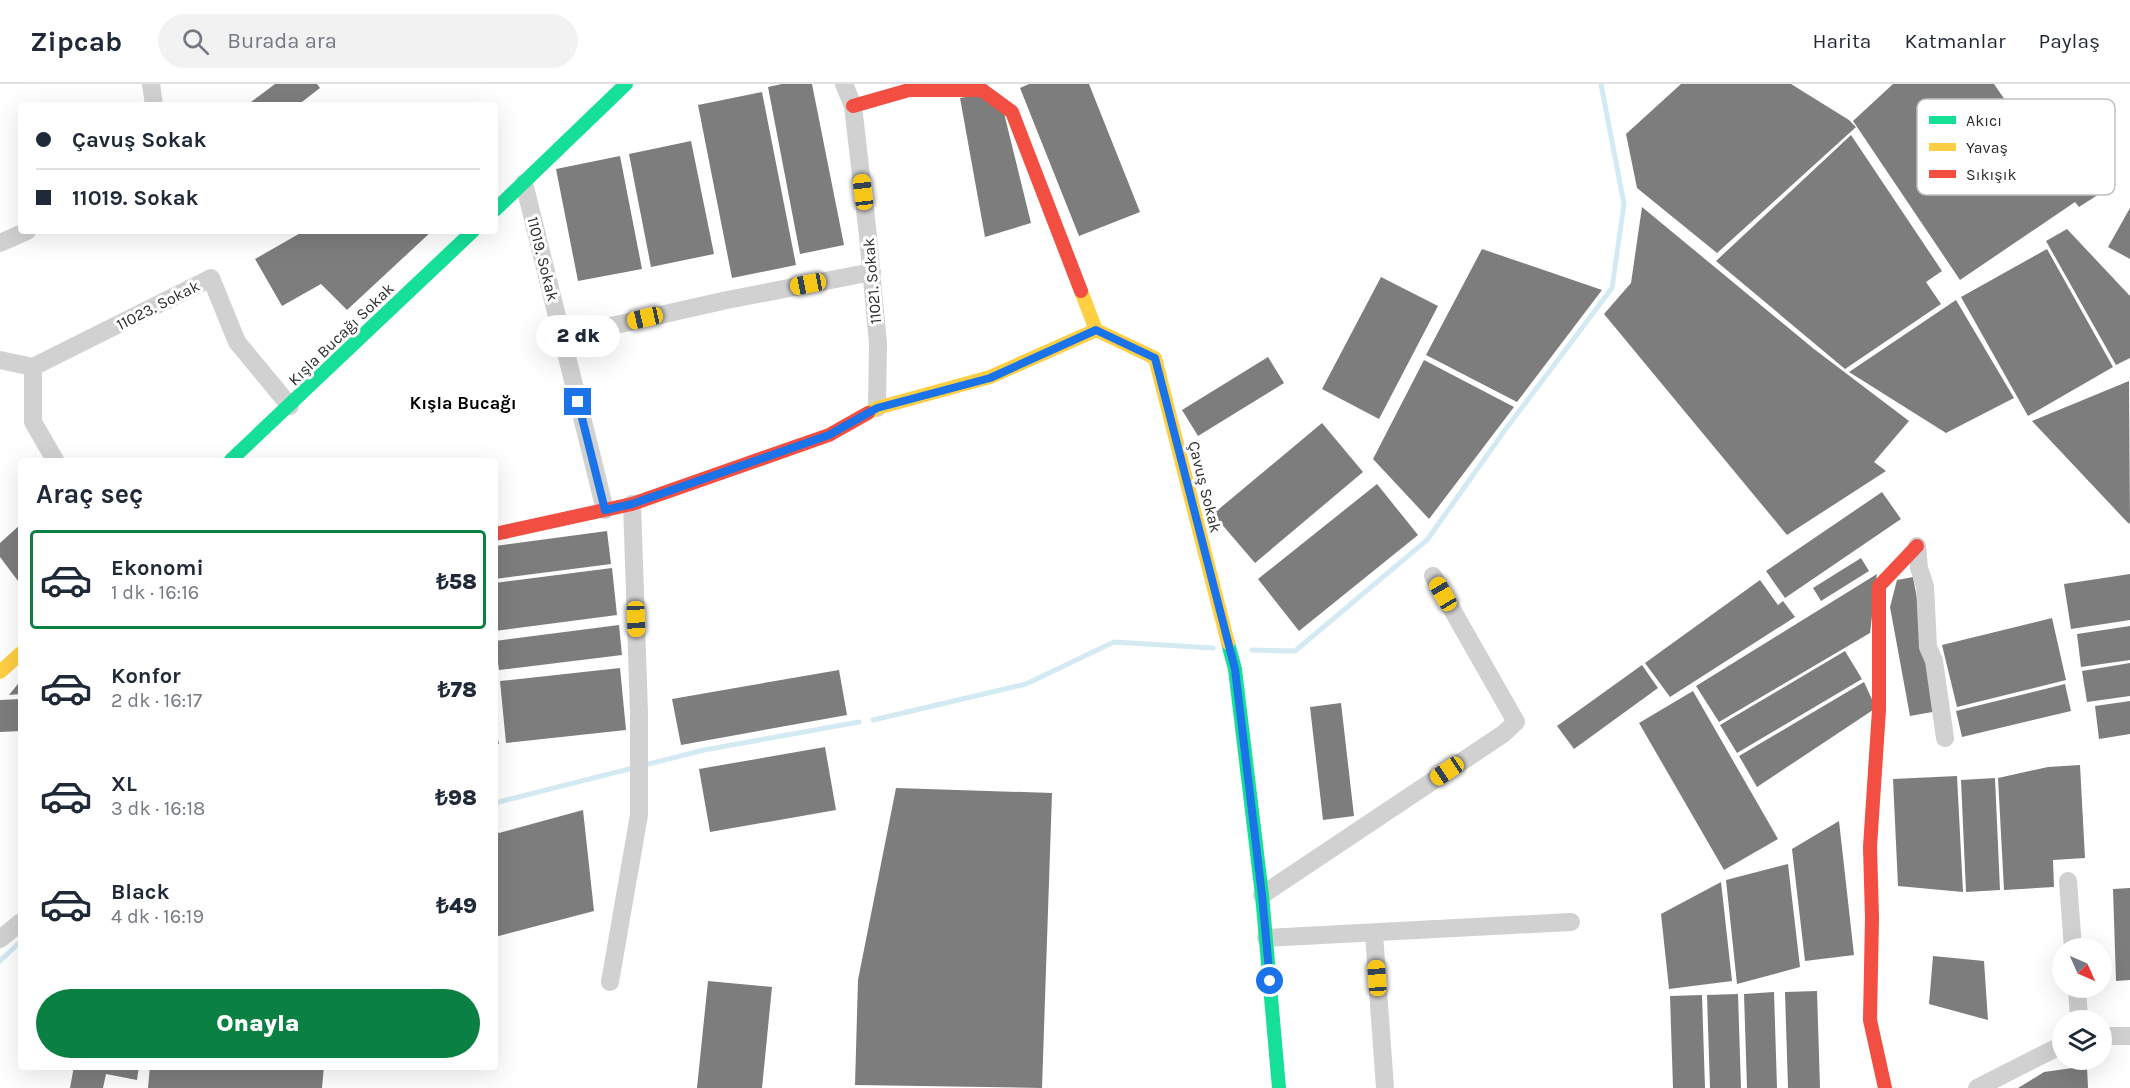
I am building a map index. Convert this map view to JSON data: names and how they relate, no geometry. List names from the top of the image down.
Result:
{
  "streets": {
    "street": [
      "11019. Sokak",
      "11021. Sokak",
      "11023. Sokak",
      "Kışla Bucağı Sokak",
      "Çavuş Sokak"
    ]
  },
  "crossings": [
    ["11023. Sokak", "Kışla Bucağı Sokak"]
  ],
  "districts": ["Kışla Bucağı"],
  "legend": ["Akıcı", "Yavaş", "Sıkışık"],
  "north": "bottom right",
  "page": {
    "header": "Zipcab",
    "search": "Burada ara",
    "nav": ["Harita", "Katmanlar", "Paylaş"],
    "banner": ["Çavuş Sokak", "11019. Sokak"],
    "bubble": "2 dk",
    "heading": "Araç seç",
    "list": [
      {
        "name": "Ekonomi",
        "note": "1 dk · 16:16",
        "value": "₺58"
      },
      {
        "name": "Konfor",
        "note": "2 dk · 16:17",
        "value": "₺78"
      },
      {
        "name": "XL",
        "note": "3 dk · 16:18",
        "value": "₺98"
      },
      {
        "name": "Black",
        "note": "4 dk · 16:19",
        "value": "₺49"
      }
    ],
    "buttons": "Onayla"
  }
}
